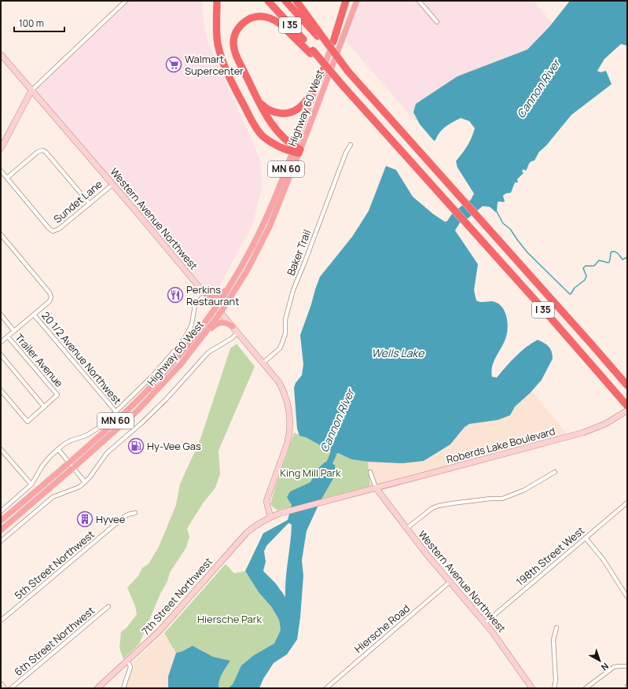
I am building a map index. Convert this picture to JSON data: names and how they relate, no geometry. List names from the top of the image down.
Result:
{
  "streets": {
    "highway": ["I 35"],
    "main road": ["Highway 60 West", "MN 60"],
    "street": [
      "Sundet Lane",
      "Western Avenue Northwest",
      "Baker Trail",
      "20 1/2 Avenue Northwest",
      "Trailer Avenue",
      "Roberds Lake Boulevard",
      "198th Street West",
      "5th Street Northwest",
      "7th Street Northwest",
      "Hiersche Road",
      "6th Street Northwest"
    ]
  },
  "crossings": [
    ["Highway 60 West", "Western Avenue Northwest"],
    ["Sundet Lane", "Western Avenue Northwest"],
    ["Western Avenue Northwest", "Baker Trail"],
    ["Western Avenue Northwest", "Roberds Lake Boulevard"],
    ["Western Avenue Northwest", "198th Street West"],
    ["Western Avenue Northwest", "7th Street Northwest"],
    ["Western Avenue Northwest", "Hiersche Road"],
    ["Roberds Lake Boulevard", "7th Street Northwest"]
  ],
  "water": ["Cannon River", "Wells Lake"],
  "parks": ["King Mill Park", "Hiersche Park"],
  "places": {
    "supermarket": ["Walmart Supercenter"],
    "restaurant": ["Perkins Restaurant"],
    "fuel station": ["Hy-Vee Gas"],
    "building": ["Hyvee"]
  },
  "scale_bar": "100 m",
  "north": "bottom right"
}
